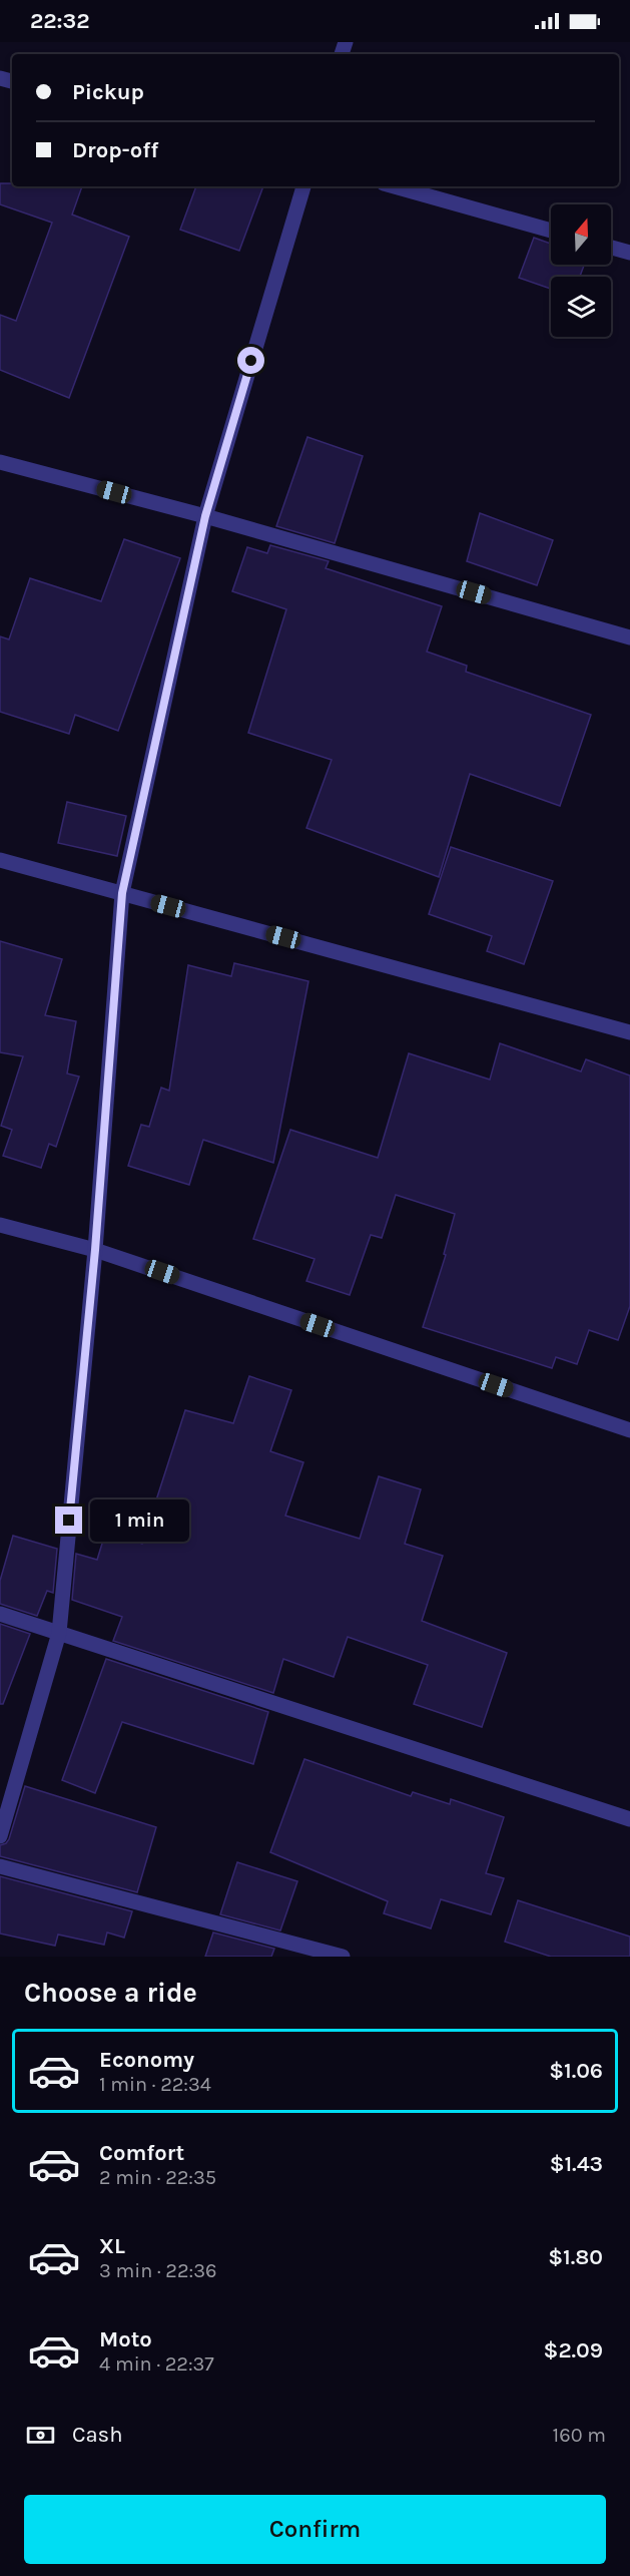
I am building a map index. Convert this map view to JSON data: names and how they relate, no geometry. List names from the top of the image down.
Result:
{
  "north": "top",
  "page": {
    "status": "22:32",
    "banner": ["Pickup", "Drop-off"],
    "bubble": "1 min",
    "heading": "Choose a ride",
    "list": [
      {
        "name": "Economy",
        "note": "1 min · 22:34",
        "value": "$1.06"
      },
      {
        "name": "Comfort",
        "note": "2 min · 22:35",
        "value": "$1.43"
      },
      {
        "name": "XL",
        "note": "3 min · 22:36",
        "value": "$1.80"
      },
      {
        "name": "Moto",
        "note": "4 min · 22:37",
        "value": "$2.09"
      }
    ],
    "pay": ["Cash", "160 m"],
    "buttons": "Confirm"
  }
}
